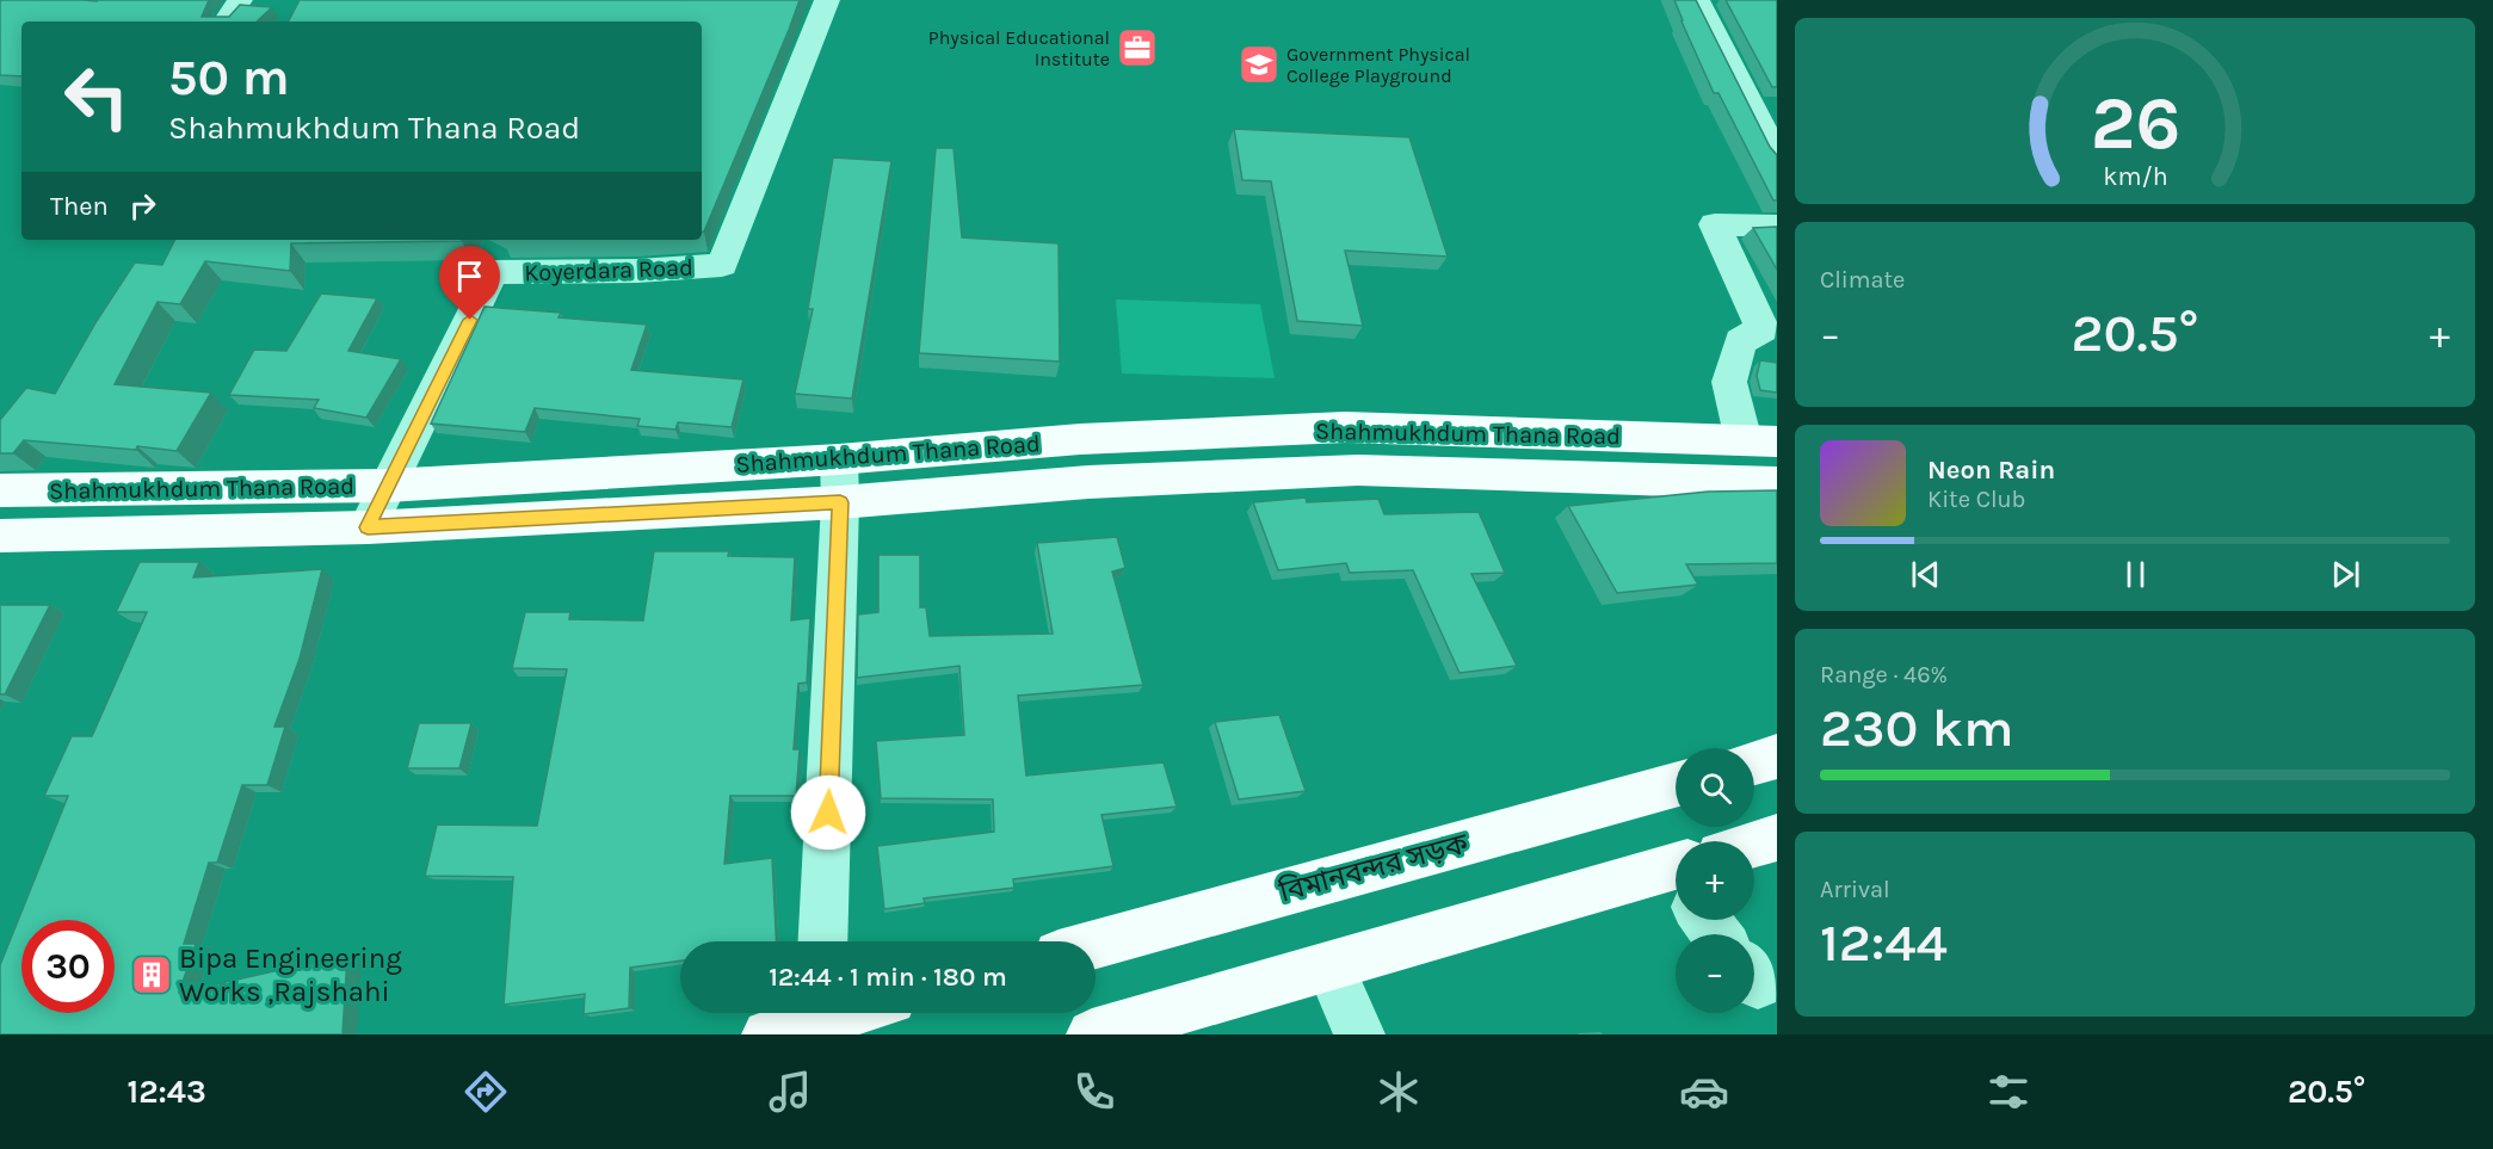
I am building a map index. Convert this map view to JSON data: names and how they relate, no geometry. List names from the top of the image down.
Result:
{
  "streets": {
    "main road": ["Shahmukhdum Thana Road", "বিমানবন্দর সড়ক"],
    "street": ["Koyerdara Road"]
  },
  "crossings": [
    ["Koyerdara Road", "Shahmukhdum Thana Road"]
  ],
  "places": {
    "office": ["Physical Educational Institute"],
    "school or university": ["Government Physical College Playground"],
    "building": ["Bipa Engineering Works ,Rajshahi"]
  },
  "page": {
    "turn": ["50 m", "Shahmukhdum Thana Road"],
    "then": "Then",
    "tile": [
      "Climate",
      ["Range · 46%", "230 km"],
      ["Arrival", "12:44"]
    ],
    "heat": ["−", "20.5°", "+"],
    "song": ["Neon Rain", "Kite Club"],
    "map_buttons": ["+", "−"],
    "limit": "30",
    "trip": "12:44 · 1 min · 180 m",
    "tabs": ["12:43", "20.5°"],
    "gauge": ["26", "km/h"]
  }
}
